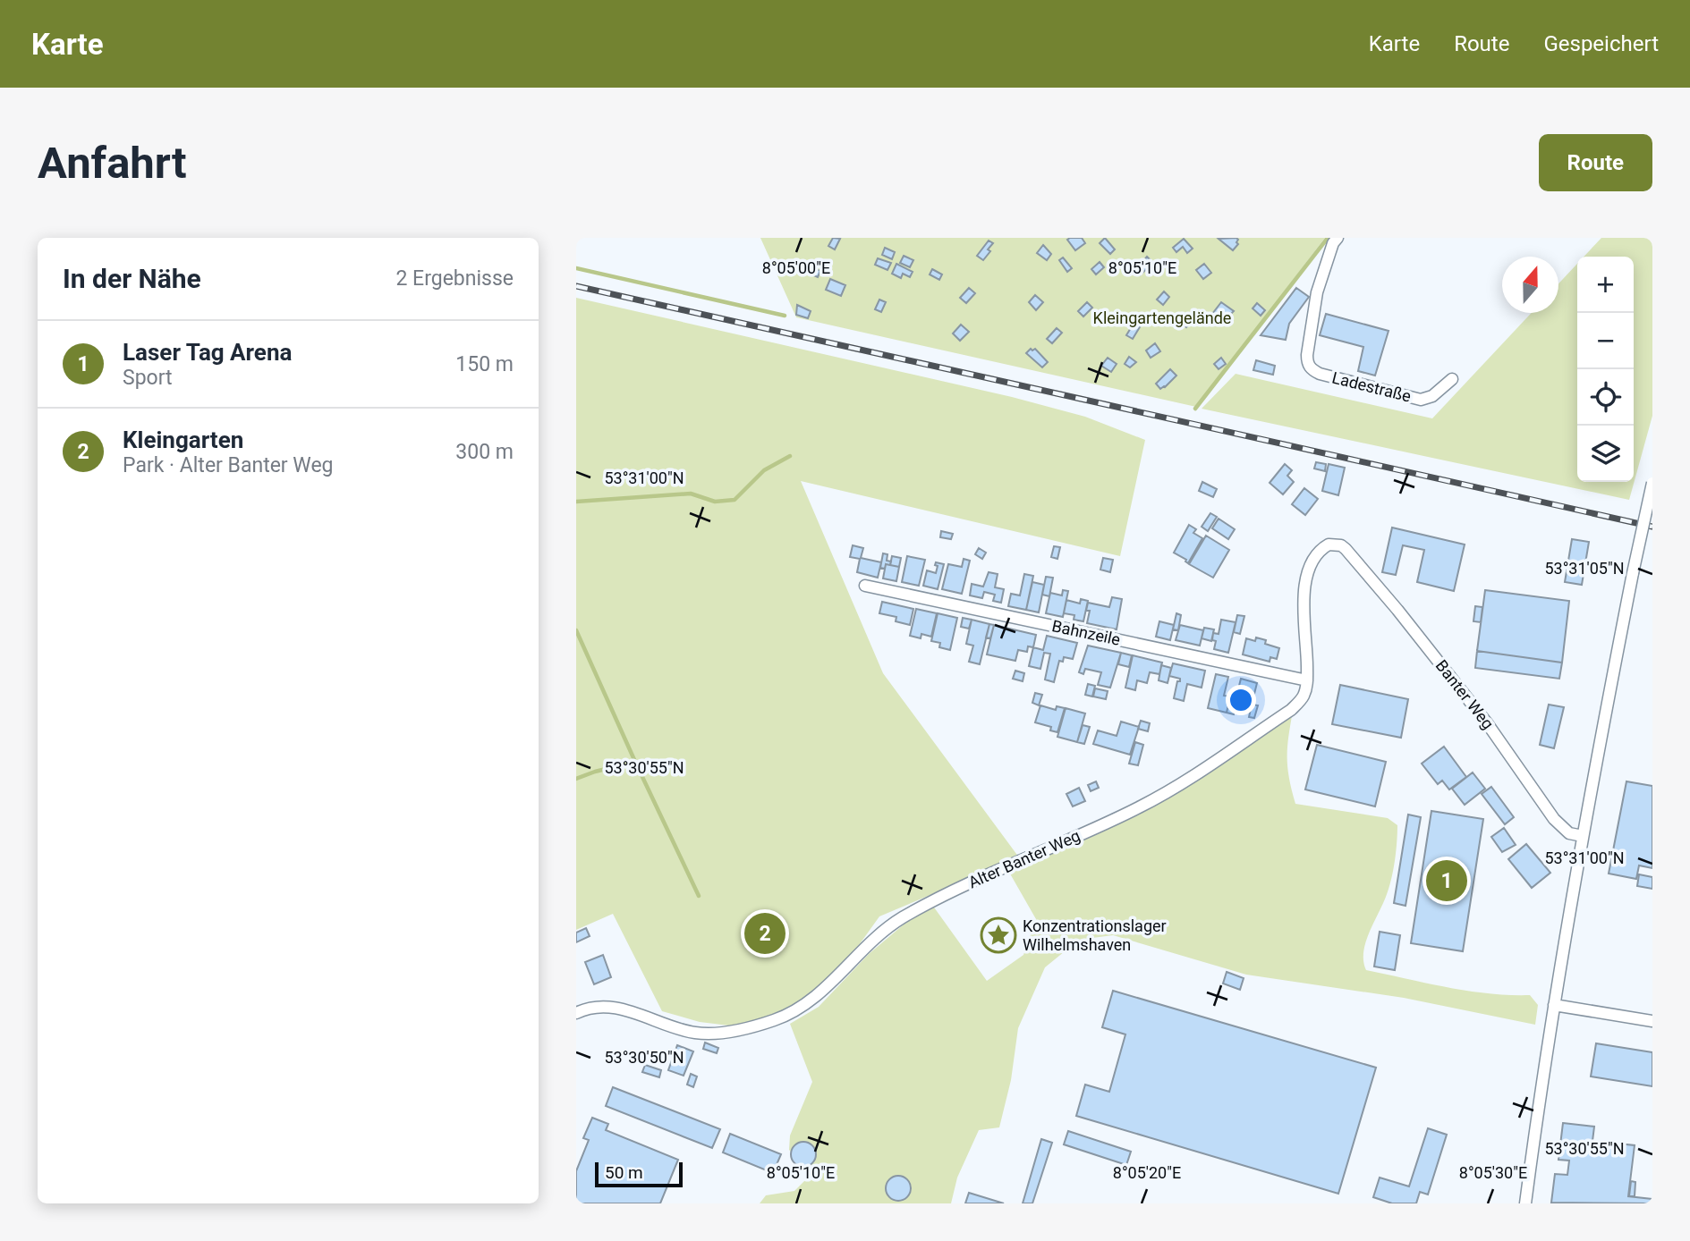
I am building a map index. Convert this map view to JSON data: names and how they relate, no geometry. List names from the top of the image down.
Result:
{
  "streets": {
    "street": [
      "Ladestraße",
      "Bahnzeile",
      "Banter Weg",
      "Alter Banter Weg"
    ]
  },
  "crossings": [
    ["Bahnzeile", "Alter Banter Weg"],
    ["Banter Weg", "Alter Banter Weg"]
  ],
  "parks": ["Kleingartengelände"],
  "places": {
    "place": ["Konzentrationslager Wilhelmshaven"]
  },
  "scale_bar": "50 m",
  "north": "top",
  "page": {
    "header": "Karte",
    "nav": ["Karte", "Route", "Gespeichert"],
    "buttons": "Route",
    "title": "Anfahrt",
    "heading": ["In der Nähe", "2 Ergebnisse"],
    "map_buttons": ["+", "−"],
    "list": [
      {
        "mark": "1",
        "name": "Laser Tag Arena",
        "note": "Sport",
        "value": "150 m"
      },
      {
        "mark": "2",
        "name": "Kleingarten",
        "note": "Park · Alter Banter Weg",
        "value": "300 m"
      }
    ],
    "pins": ["1", "2"],
    "scale": "50 m"
  },
  "coordinates": [
    "8°05'10\"E",
    "8°05'00\"E",
    "53°31'00\"N",
    "53°31'05\"N",
    "53°30'55\"N",
    "53°30'50\"N",
    "8°05'20\"E",
    "8°05'30\"E"
  ]
}
